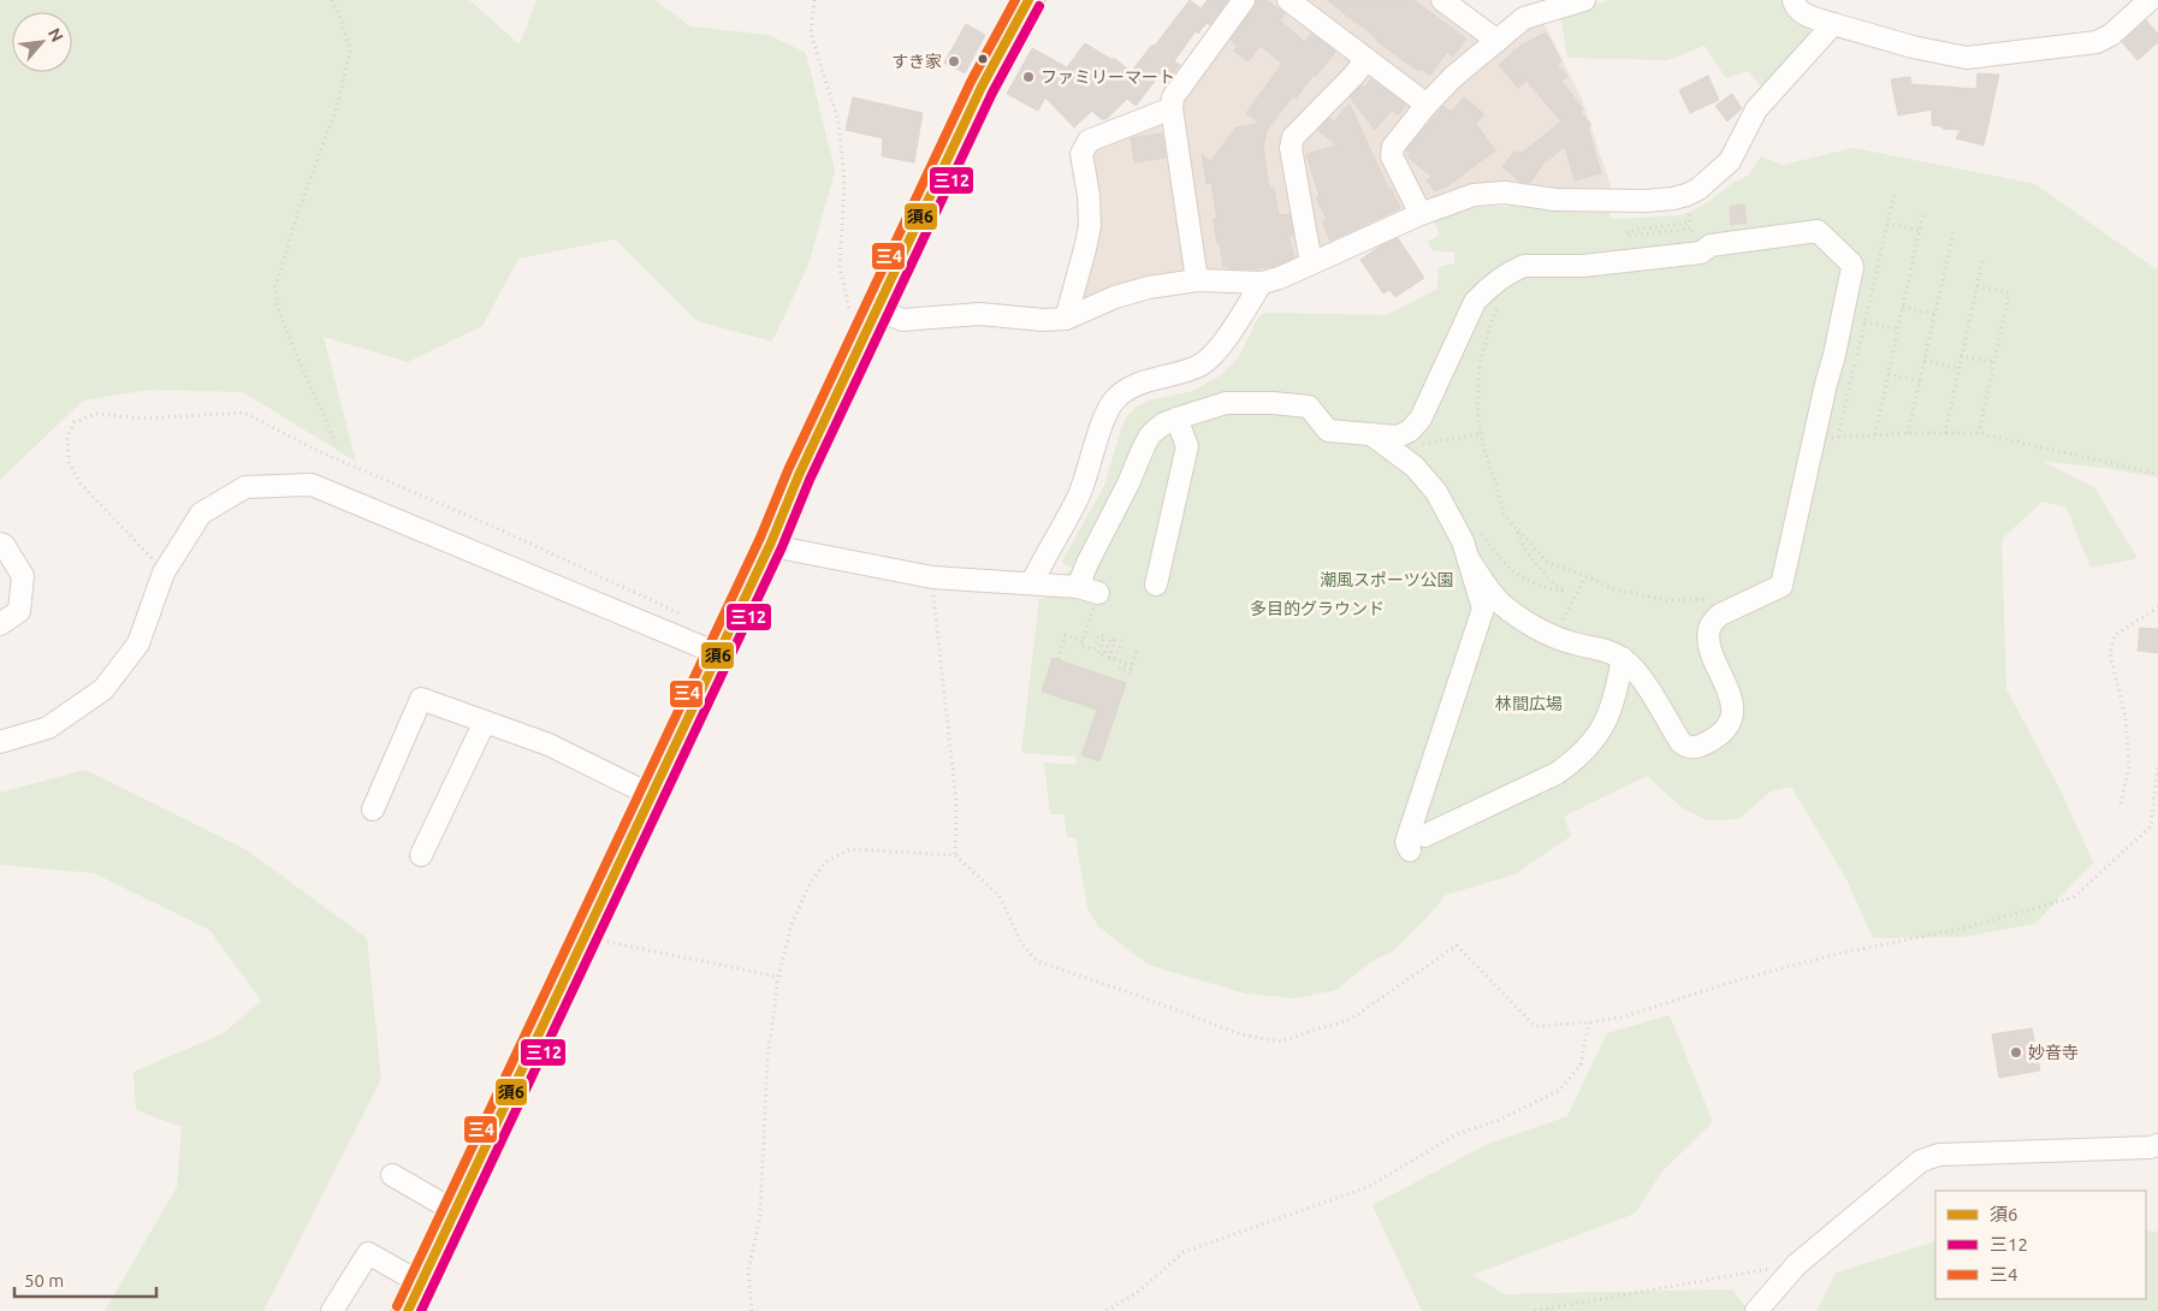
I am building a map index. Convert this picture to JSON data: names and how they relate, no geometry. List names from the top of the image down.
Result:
{
  "parks": ["潮風スポーツ公園", "多目的グラウンド", "林間広場"],
  "places": ["すき家", "ファミリーマート", "妙音寺"],
  "lines": ["transit line 須6", "transit line 三4", "transit line 三12"],
  "legend": ["須6", "三12", "三4"],
  "scale_bar": "50 m",
  "north": "top right"
}
